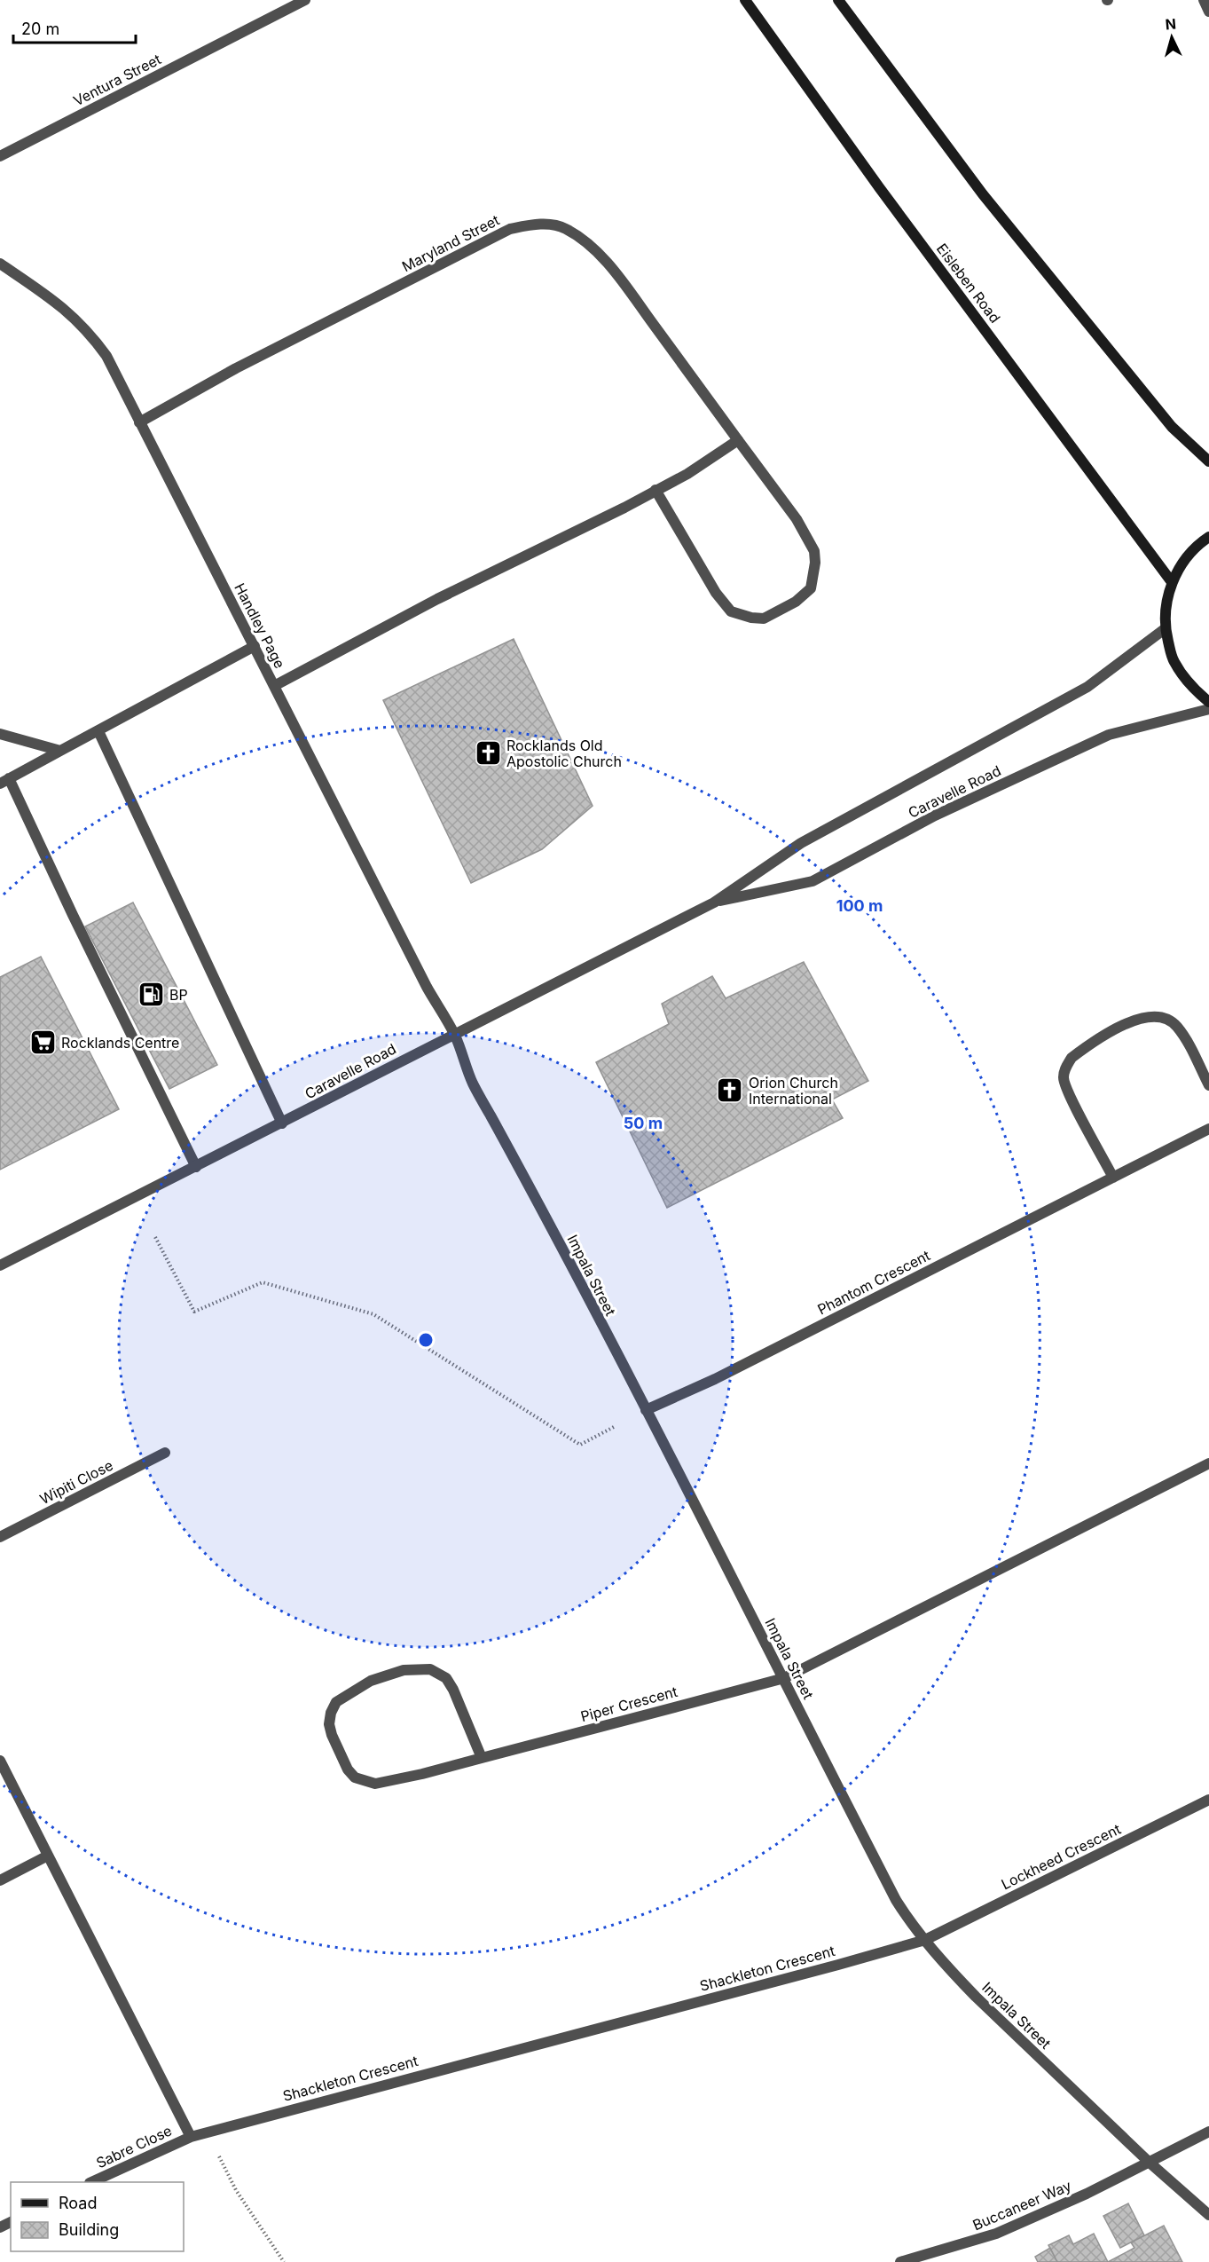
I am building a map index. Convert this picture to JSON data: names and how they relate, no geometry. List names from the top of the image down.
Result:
{
  "streets": {
    "main road": ["Eisleben Road"],
    "street": [
      "Ventura Street",
      "Maryland Street",
      "Handley Page",
      "Caravelle Road",
      "Impala Street",
      "Phantom Crescent",
      "Wipiti Close",
      "Piper Crescent",
      "Lockheed Crescent",
      "Shackleton Crescent",
      "Sabre Close",
      "Buccaneer Way"
    ]
  },
  "crossings": [
    ["Maryland Street", "Handley Page"],
    ["Handley Page", "Caravelle Road"],
    ["Handley Page", "Impala Street"],
    ["Caravelle Road", "Impala Street"],
    ["Impala Street", "Phantom Crescent"],
    ["Impala Street", "Piper Crescent"],
    ["Impala Street", "Lockheed Crescent"],
    ["Impala Street", "Shackleton Crescent"],
    ["Impala Street", "Buccaneer Way"],
    ["Lockheed Crescent", "Shackleton Crescent"],
    ["Shackleton Crescent", "Sabre Close"]
  ],
  "places": {
    "church": ["Rocklands Old Apostolic Church", "Orion Church International"],
    "fuel station": ["BP"],
    "supermarket": ["Rocklands Centre"]
  },
  "legend": ["Road", "Building"],
  "scale_bar": "20 m",
  "north": "top",
  "rings": ["100 m", "50 m"]
}
